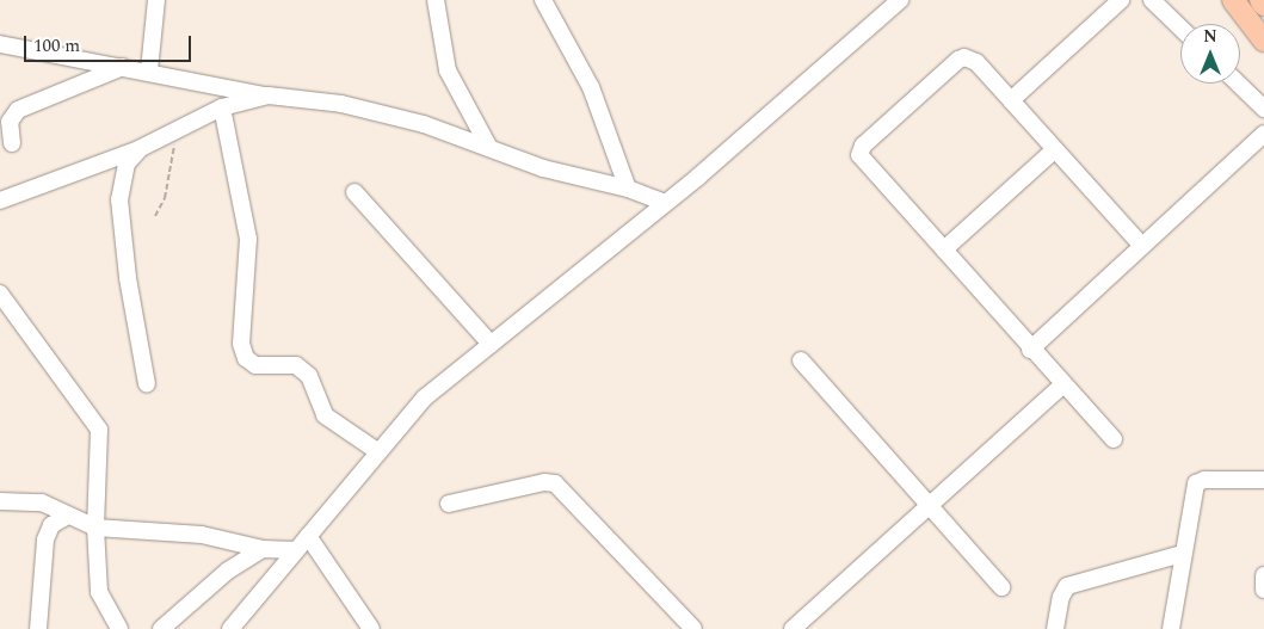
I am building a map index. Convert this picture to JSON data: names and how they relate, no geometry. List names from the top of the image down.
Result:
{
  "scale_bar": "100 m",
  "north": "top"
}
